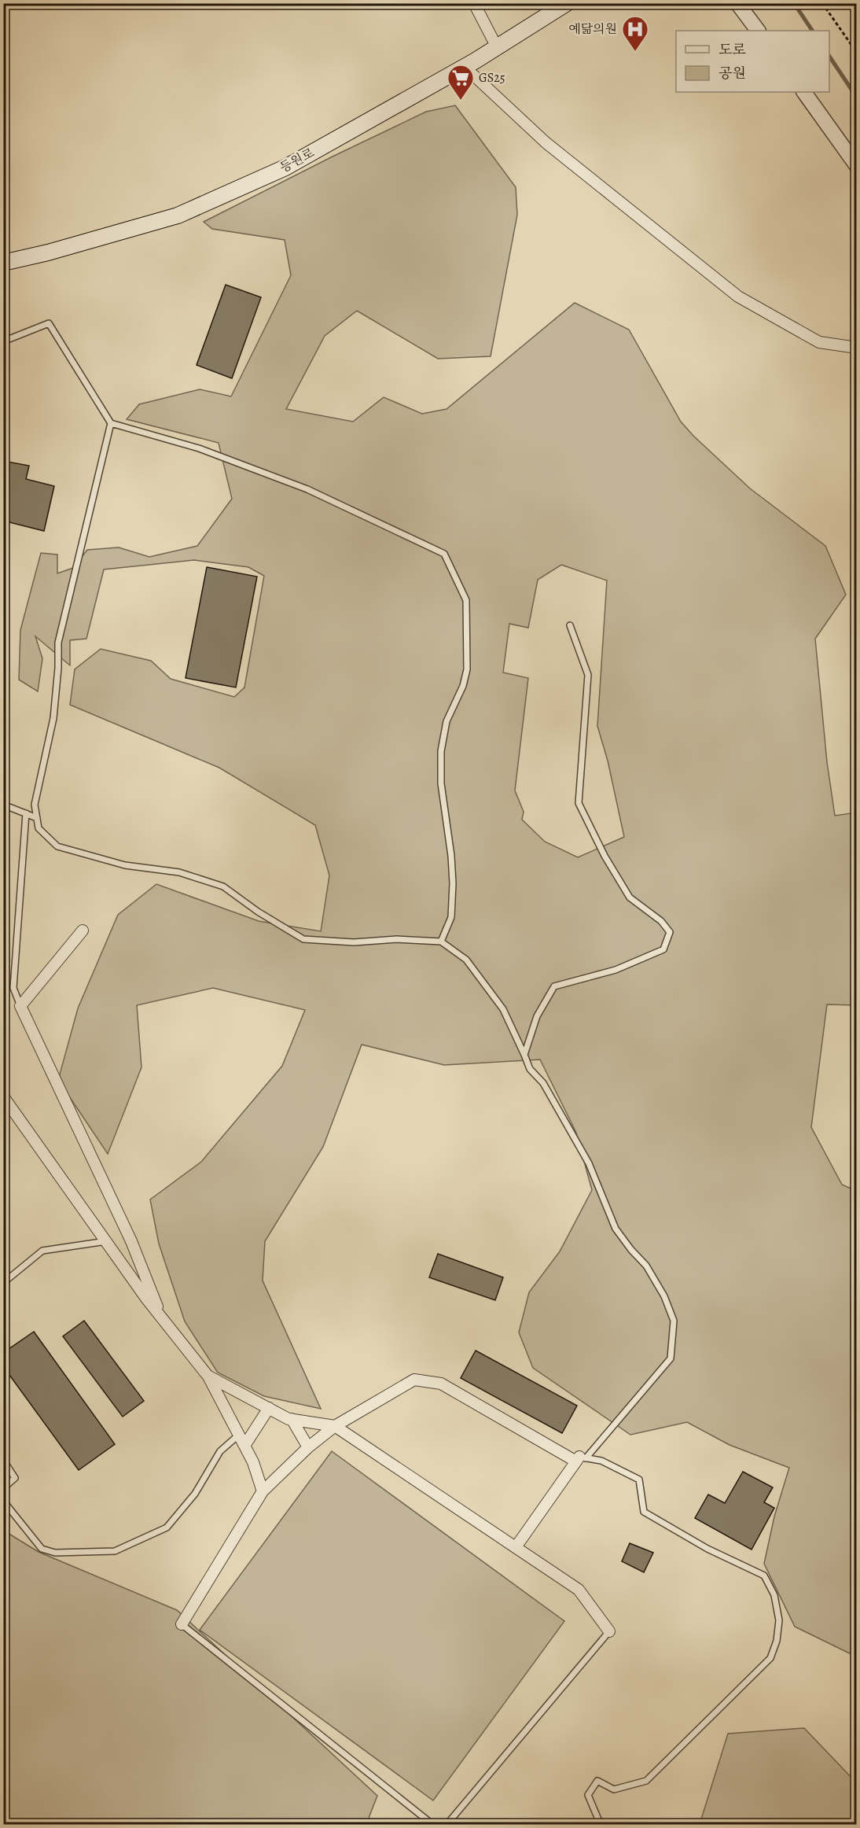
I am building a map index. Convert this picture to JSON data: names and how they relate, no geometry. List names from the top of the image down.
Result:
{
  "streets": {
    "main road": ["등원로"]
  },
  "places": {
    "hospital": ["예닮의원"],
    "supermarket": ["GS25"]
  },
  "legend": ["도로", "공원"]
}
